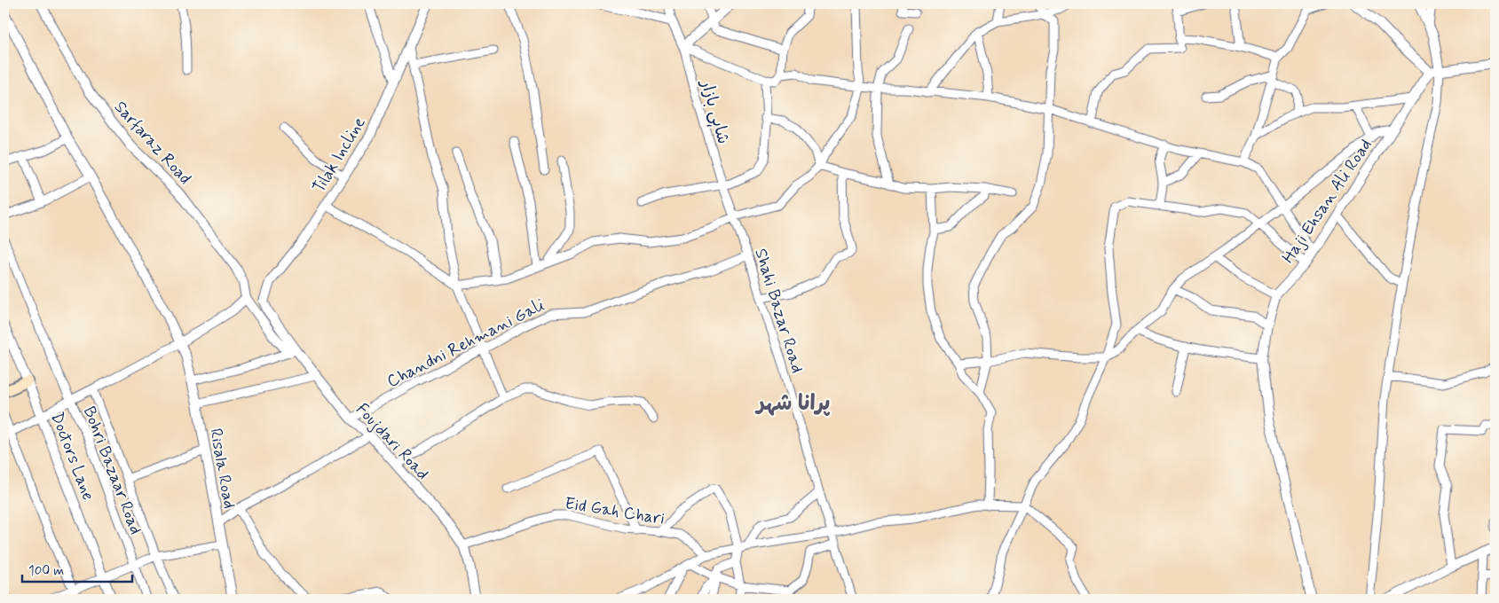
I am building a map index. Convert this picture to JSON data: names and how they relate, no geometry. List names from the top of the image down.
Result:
{
  "streets": {
    "street": [
      "شاہی بازار",
      "Sarfaraz Road",
      "Tilak Incline",
      "Haji Ehsan Ali Road",
      "Shahi Bazar Road",
      "Chandni Rehmani Gali",
      "Foujdari Road",
      "Doctors Lane",
      "Risala Road",
      "Bohri Bazaar Road",
      "Eid Gah Chari"
    ]
  },
  "crossings": [
    ["شاہی بازار", "Shahi Bazar Road"],
    ["Tilak Incline", "Foujdari Road"],
    ["Shahi Bazar Road", "Chandni Rehmani Gali"],
    ["Chandni Rehmani Gali", "Foujdari Road"],
    ["Foujdari Road", "Eid Gah Chari"]
  ],
  "districts": ["پرانا شہر"],
  "scale_bar": "100 m"
}
